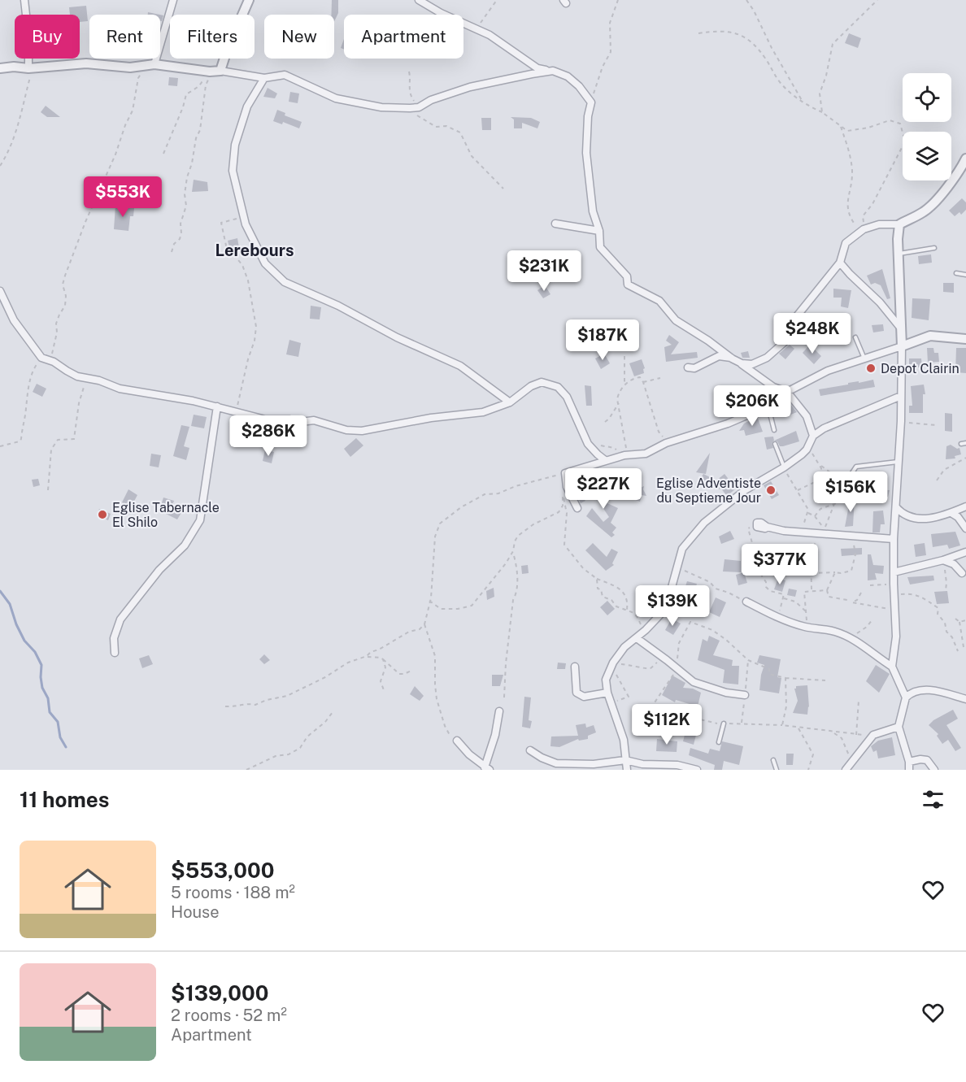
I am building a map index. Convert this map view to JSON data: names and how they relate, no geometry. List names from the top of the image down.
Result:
{
  "districts": ["Lerebours"],
  "places": ["Depot Clairin", "Eglise Adventiste du Septieme Jour", "Eglise Tabernacle El Shilo"],
  "page": {
    "chip": [
      "Buy",
      "Rent",
      "Filters",
      "New",
      "Apartment"
    ],
    "price": [
      "$553K",
      "$231K",
      "$248K",
      "$187K",
      "$206K",
      "$286K",
      "$227K",
      "$156K",
      "$377K",
      "$139K",
      "$112K"
    ],
    "heading": "11 homes",
    "list": [
      {
        "name": "$553,000",
        "note": "5 rooms · 188 m² · House"
      },
      {
        "name": "$139,000",
        "note": "2 rooms · 52 m² · Apartment"
      }
    ]
  }
}
